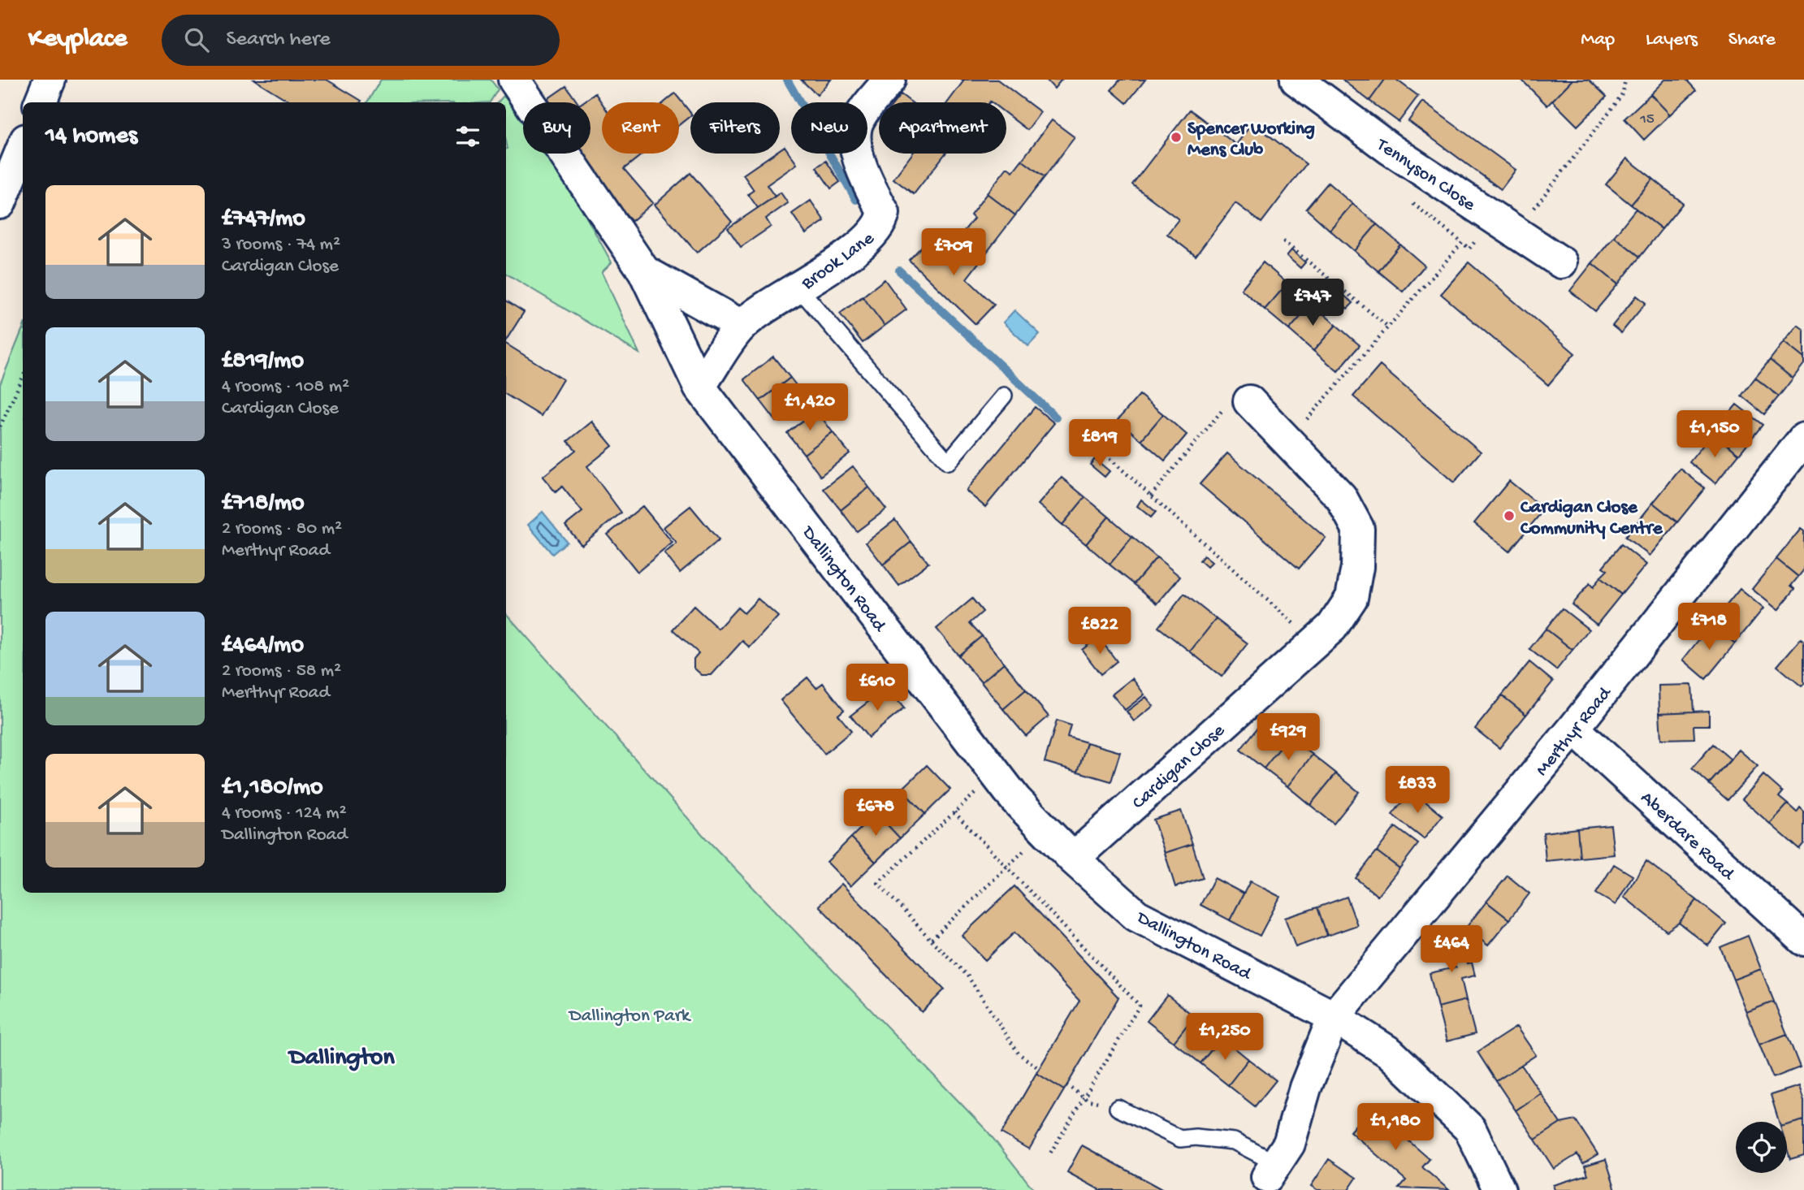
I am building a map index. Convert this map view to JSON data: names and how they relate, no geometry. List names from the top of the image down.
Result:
{
  "streets": {
    "street": [
      "Tennyson Close",
      "Brook Lane",
      "Dallington Road",
      "Merthyr Road",
      "Cardigan Close",
      "Aberdare Road"
    ]
  },
  "crossings": [
    ["Brook Lane", "Dallington Road"],
    ["Dallington Road", "Merthyr Road"],
    ["Dallington Road", "Cardigan Close"],
    ["Merthyr Road", "Aberdare Road"]
  ],
  "districts": ["Dallington"],
  "parks": ["Dallington Park"],
  "places": ["Spencer Working Mens Club", "Cardigan Close Community Centre"],
  "house_numbers": ["15"],
  "page": {
    "header": "Keyplace",
    "search": "Search here",
    "nav": ["Map", "Layers", "Share"],
    "chip": [
      "Buy",
      "Rent",
      "Filters",
      "New",
      "Apartment"
    ],
    "heading": "14 homes",
    "list": [
      {
        "name": "£747/mo",
        "note": "3 rooms · 74 m² · Cardigan Close"
      },
      {
        "name": "£819/mo",
        "note": "4 rooms · 108 m² · Cardigan Close"
      },
      {
        "name": "£718/mo",
        "note": "2 rooms · 80 m² · Merthyr Road"
      },
      {
        "name": "£464/mo",
        "note": "2 rooms · 58 m² · Merthyr Road"
      },
      {
        "name": "£1,180/mo",
        "note": "4 rooms · 124 m² · Dallington Road"
      }
    ],
    "price": [
      "£709",
      "£747",
      "£1,420",
      "£1,150",
      "£819",
      "£718",
      "£822",
      "£610",
      "£929",
      "£833",
      "£678",
      "£464",
      "£1,250",
      "£1,180"
    ]
  }
}
